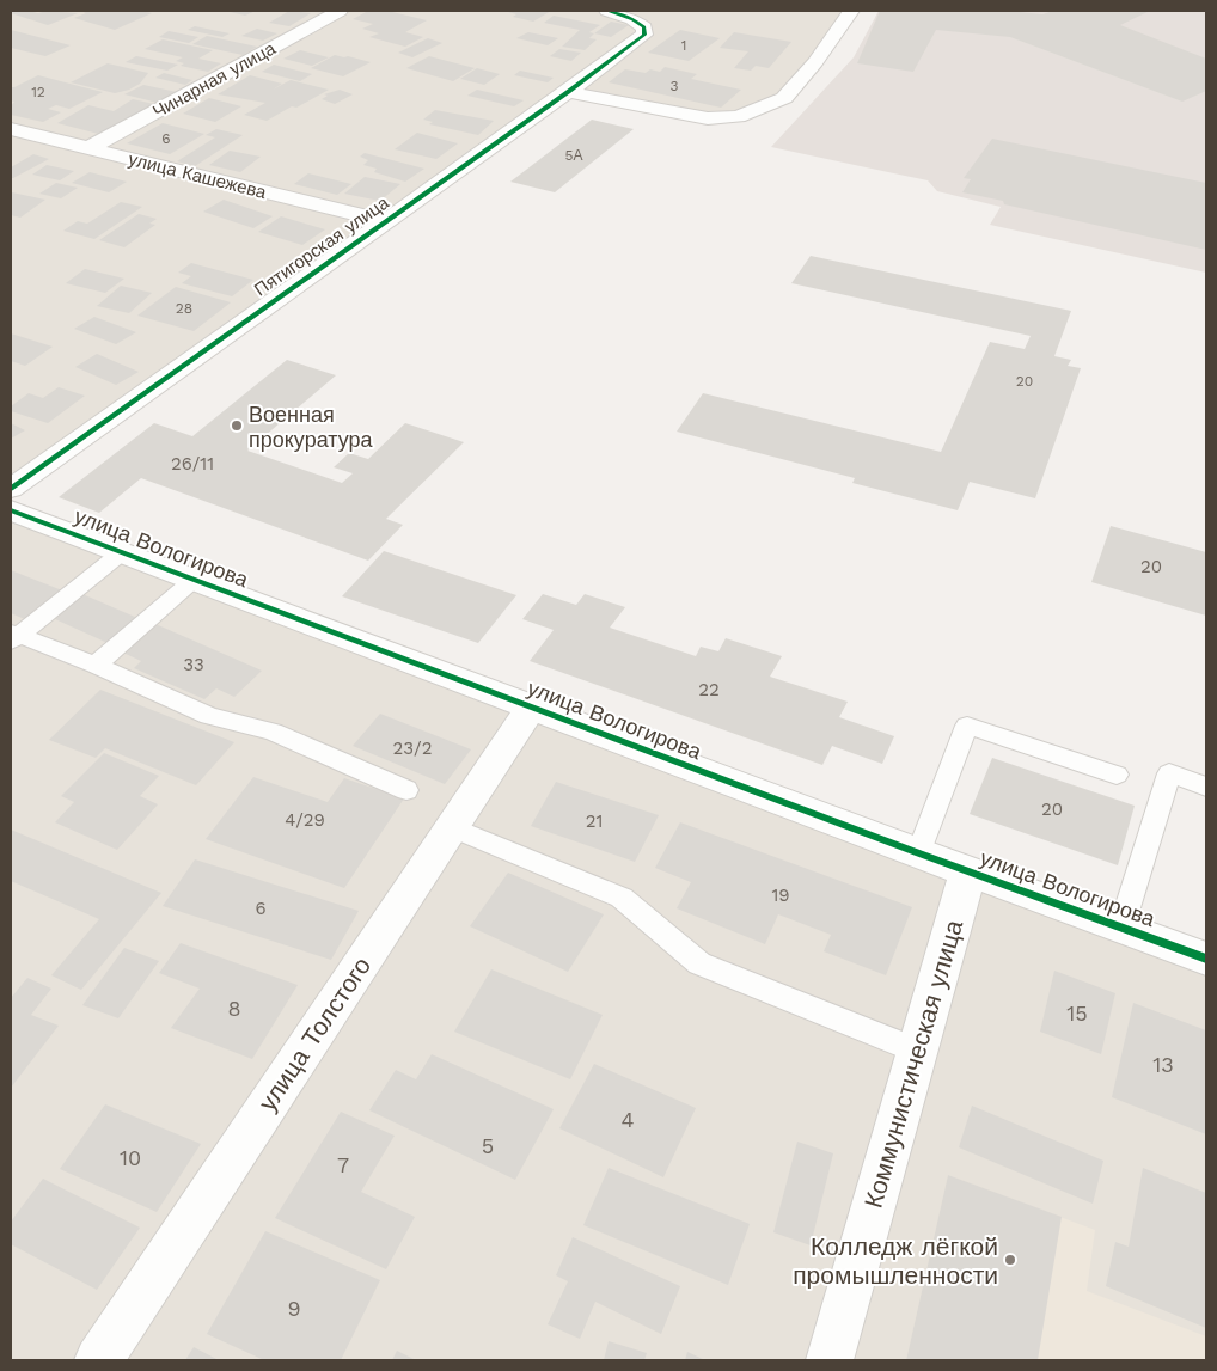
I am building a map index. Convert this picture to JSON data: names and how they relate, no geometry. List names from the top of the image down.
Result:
{
  "streets": {
    "street": [
      "Чинарная улица",
      "улица Кашежева",
      "Пятигорская улица",
      "улица Вологирова",
      "улица Толстого",
      "Коммунистическая улица"
    ]
  },
  "crossings": [
    ["Чинарная улица", "улица Кашежева"],
    ["улица Кашежева", "Пятигорская улица"],
    ["улица Вологирова", "улица Толстого"],
    ["улица Вологирова", "Коммунистическая улица"]
  ],
  "places": ["Военная прокуратура", "Колледж лёгкой промышленности"],
  "house_numbers": [
    "1",
    "3",
    "12",
    "6",
    "5А",
    "28",
    "20",
    "26/11",
    "20",
    "33",
    "22",
    "23/2",
    "20",
    "4/29",
    "21",
    "19",
    "6",
    "8",
    "15",
    "13",
    "4",
    "5",
    "10",
    "7",
    "9"
  ]
}
